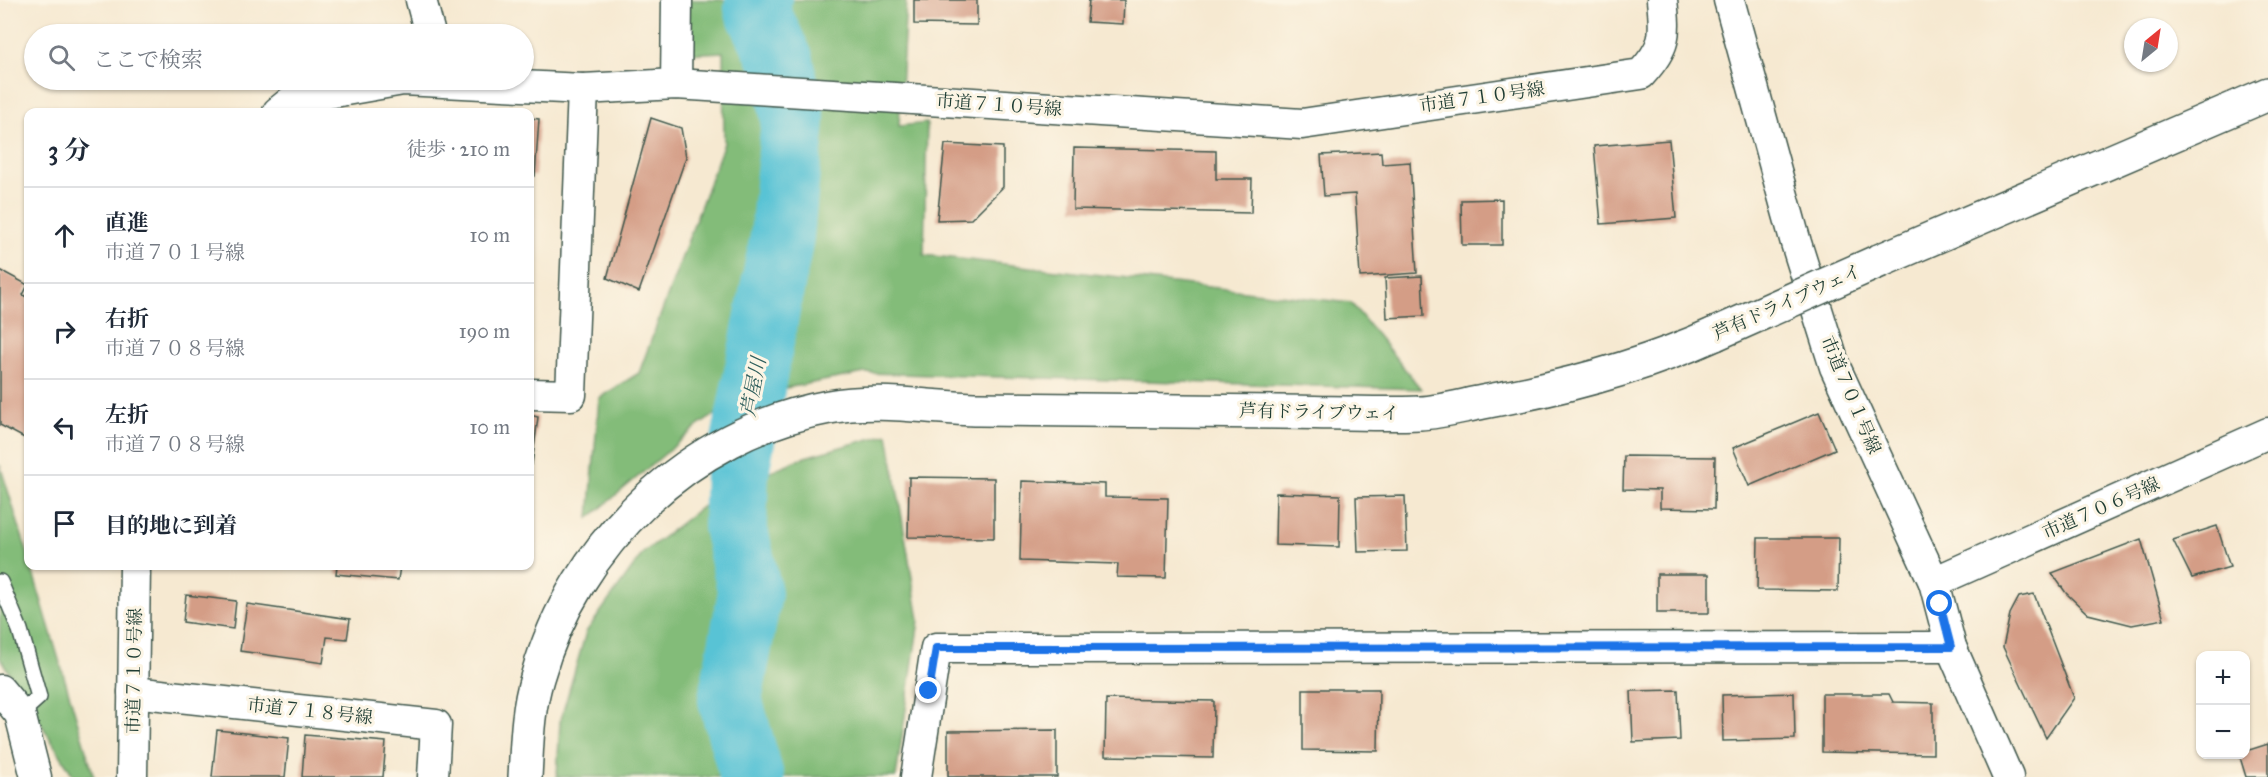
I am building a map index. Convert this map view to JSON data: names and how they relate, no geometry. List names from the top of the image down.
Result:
{
  "streets": {
    "street": [
      "市道７１０号線",
      "芦有ドライブウェイ",
      "市道７０１号線",
      "市道７０６号線",
      "市道７１８号線"
    ]
  },
  "crossings": [
    ["市道７１０号線", "市道７１８号線"],
    ["市道７０１号線", "市道７０６号線"]
  ],
  "water": ["芦屋川"],
  "north": "top right",
  "page": {
    "search": "ここで検索",
    "heading": ["3 分", "徒歩 · 210 m"],
    "list": [
      ["直進", "市道７０１号線", "10 m"],
      ["右折", "市道７０８号線", "190 m"],
      ["左折", "市道７０８号線", "10 m"],
      "目的地に到着"
    ],
    "map_buttons": ["+", "−"]
  }
}
